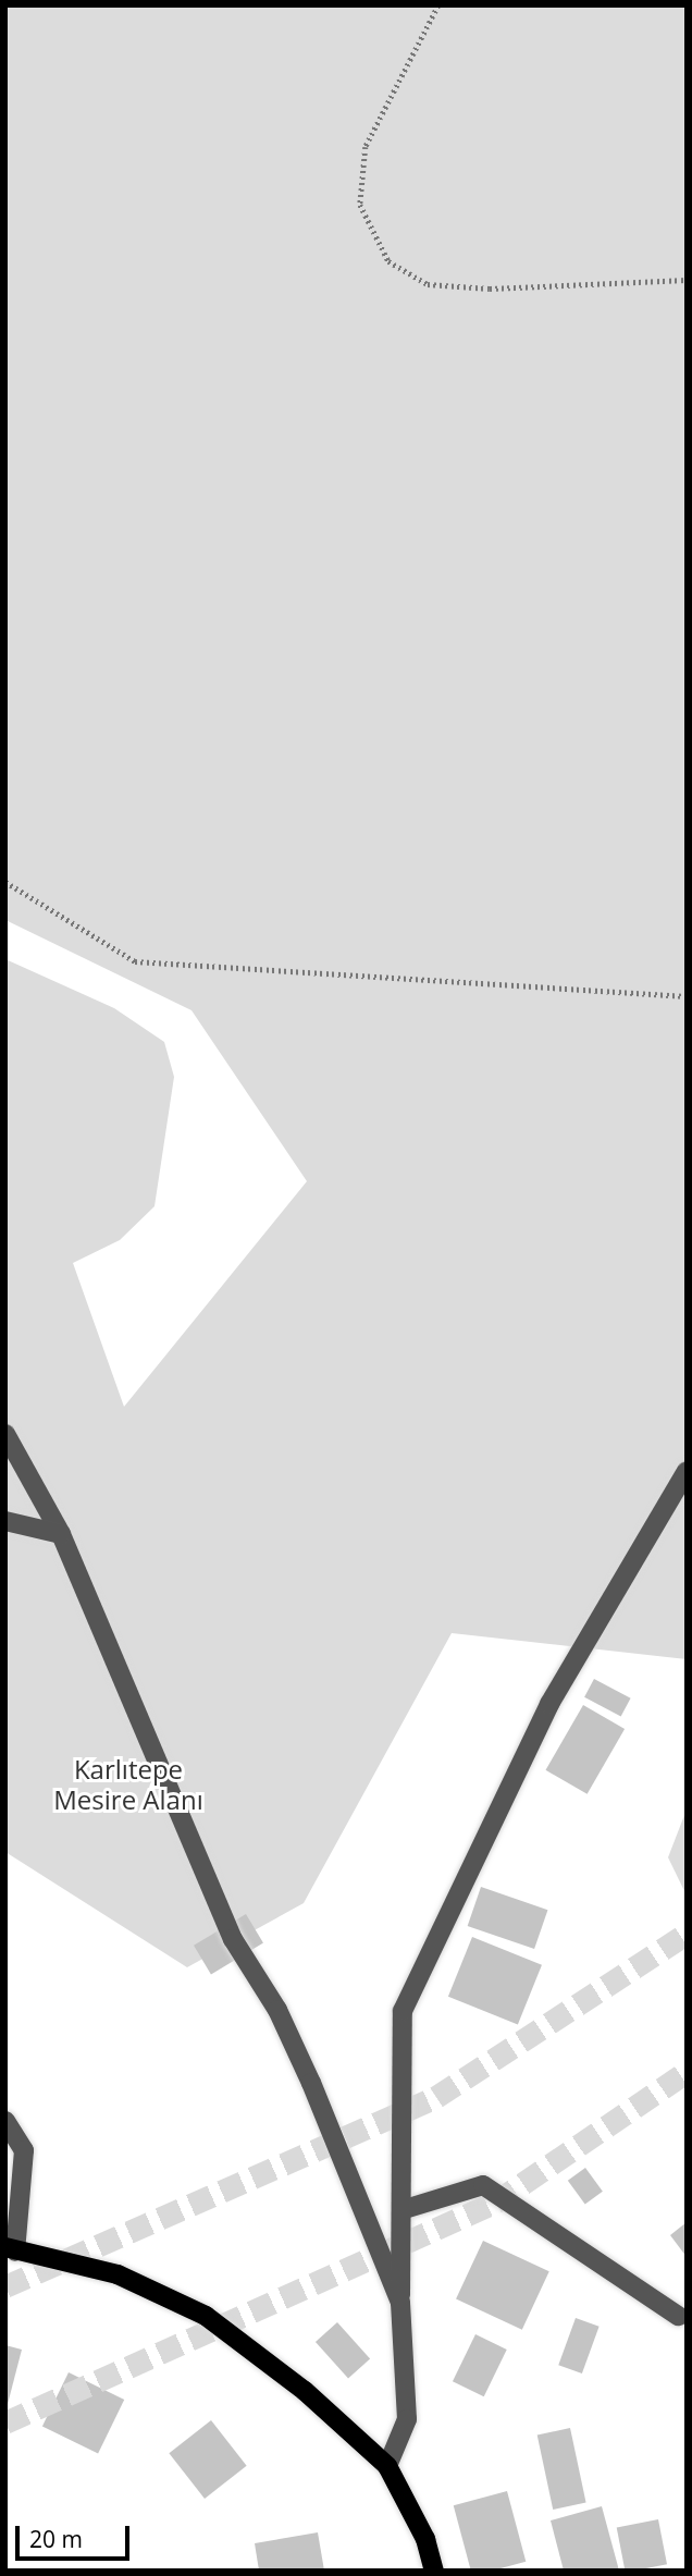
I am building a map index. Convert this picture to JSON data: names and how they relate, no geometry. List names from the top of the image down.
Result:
{
  "parks": ["Karlıtepe Mesire Alanı"],
  "scale_bar": "20 m"
}
